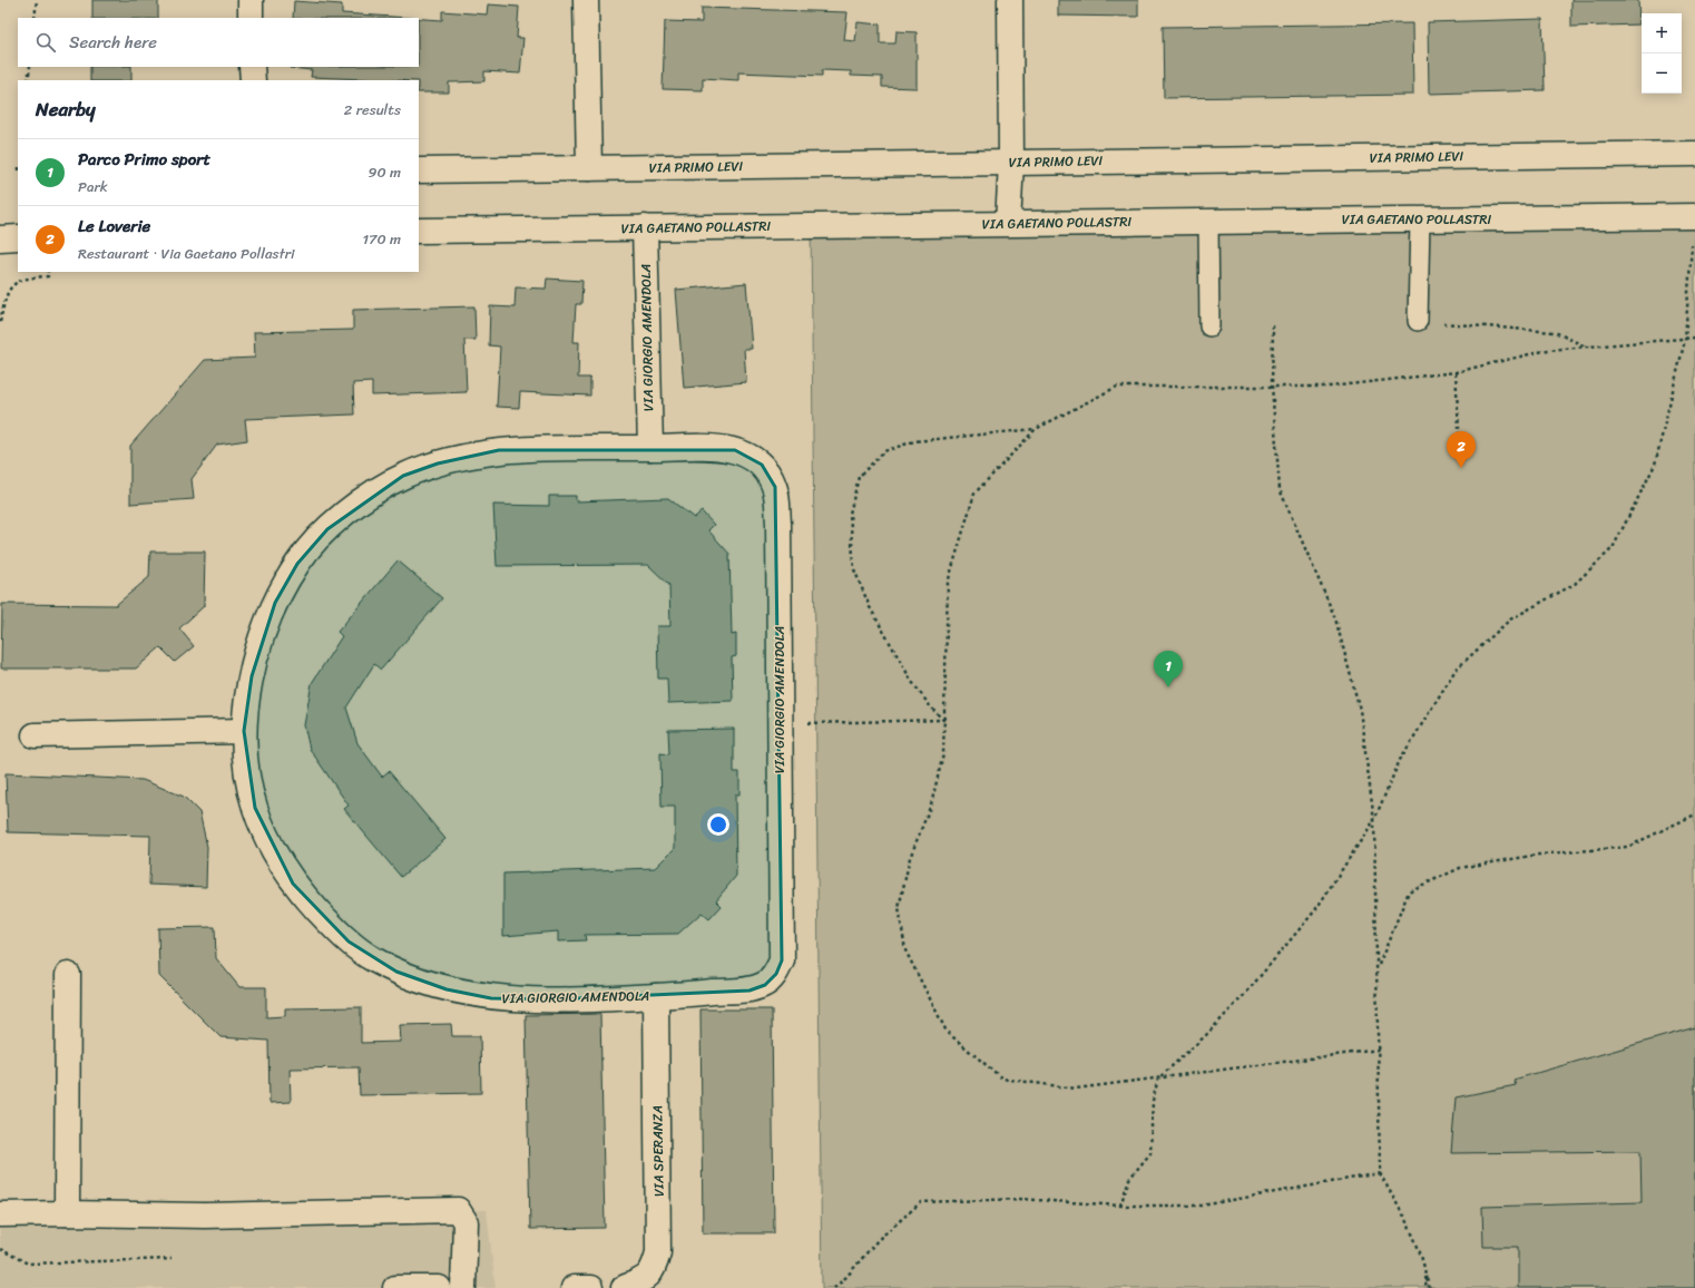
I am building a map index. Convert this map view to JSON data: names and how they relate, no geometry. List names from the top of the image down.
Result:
{
  "streets": {
    "street": [
      "VIA PRIMO LEVI",
      "VIA GAETANO POLLASTRI",
      "VIA GIORGIO AMENDOLA",
      "VIA SPERANZA"
    ]
  },
  "crossings": [
    ["VIA GAETANO POLLASTRI", "VIA GIORGIO AMENDOLA"],
    ["VIA GIORGIO AMENDOLA", "VIA SPERANZA"]
  ],
  "page": {
    "map_buttons": ["+", "−"],
    "search": "Search here",
    "heading": ["Nearby", "2 results"],
    "list": [
      {
        "mark": "1",
        "name": "Parco Primo sport",
        "note": "Park",
        "value": "90 m"
      },
      {
        "mark": "2",
        "name": "Le Loverie",
        "note": "Restaurant · Via Gaetano Pollastri",
        "value": "170 m"
      }
    ],
    "pins": ["2", "1"]
  }
}
